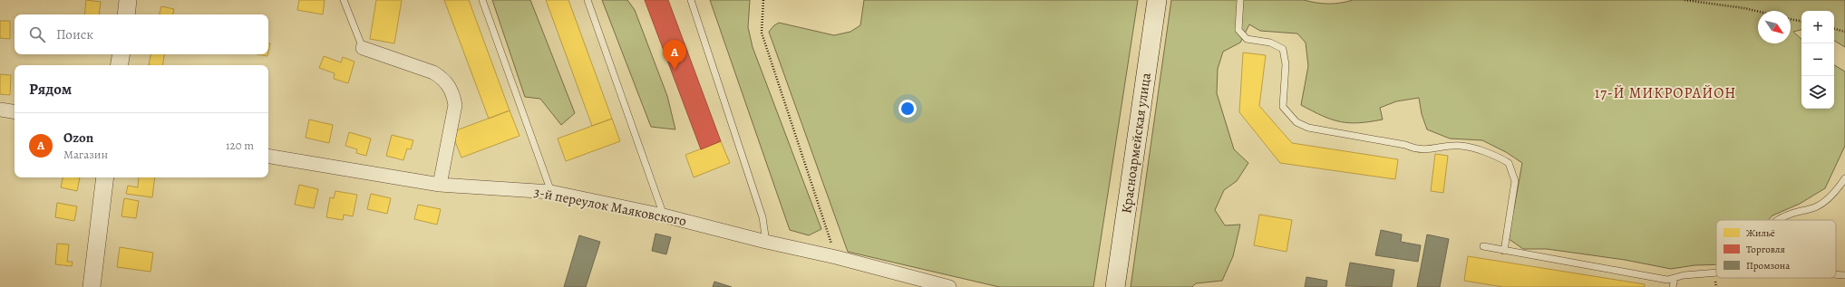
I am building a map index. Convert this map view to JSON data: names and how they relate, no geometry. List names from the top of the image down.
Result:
{
  "streets": {
    "main road": ["Красноармейская улица"],
    "street": ["3-й переулок Маяковского"]
  },
  "districts": ["17-Й МИКРОРАЙОН"],
  "legend": ["Жильё", "Торговля", "Промзона"],
  "north": "bottom right",
  "page": {
    "map_buttons": ["+", "−"],
    "search": "Поиск",
    "pins": "A",
    "heading": "Рядом",
    "list": [
      {
        "mark": "A",
        "name": "Ozon",
        "note": "Магазин",
        "value": "120 m"
      }
    ]
  }
}
